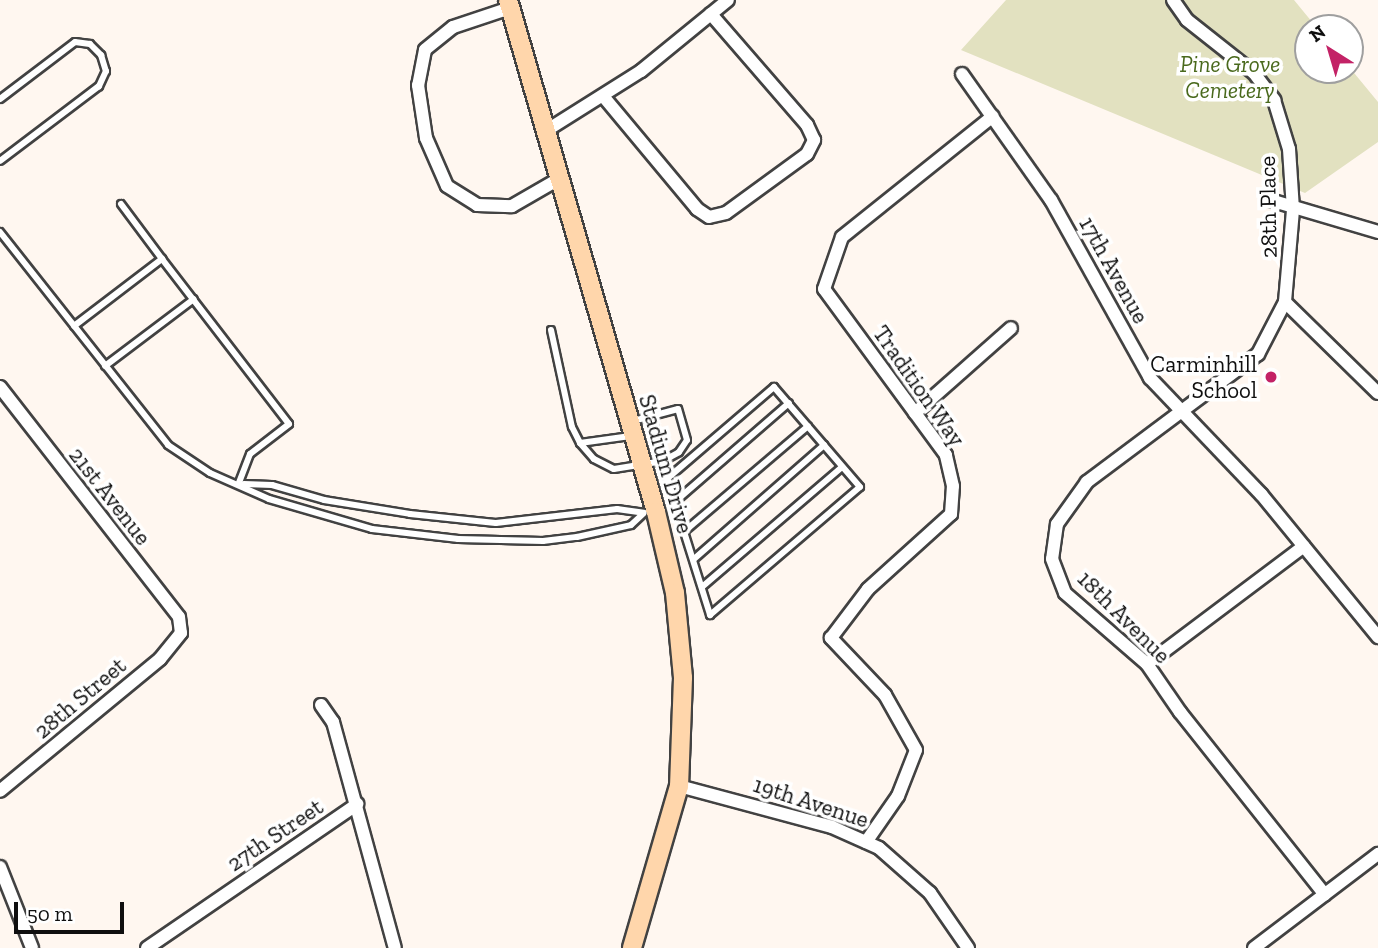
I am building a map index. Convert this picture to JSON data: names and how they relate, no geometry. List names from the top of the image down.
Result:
{
  "streets": {
    "street": [
      "28th Place",
      "17th Avenue",
      "Tradition Way",
      "Stadium Drive",
      "21st Avenue",
      "18th Avenue",
      "28th Street",
      "19th Avenue",
      "27th Street"
    ]
  },
  "crossings": [
    ["28th Place", "17th Avenue"],
    ["28th Place", "18th Avenue"],
    ["17th Avenue", "Tradition Way"],
    ["17th Avenue", "18th Avenue"],
    ["Tradition Way", "19th Avenue"],
    ["Stadium Drive", "19th Avenue"],
    ["21st Avenue", "28th Street"]
  ],
  "parks": ["Pine Grove Cemetery"],
  "places": ["Carminhill School"],
  "scale_bar": "50 m",
  "north": "top left"
}
